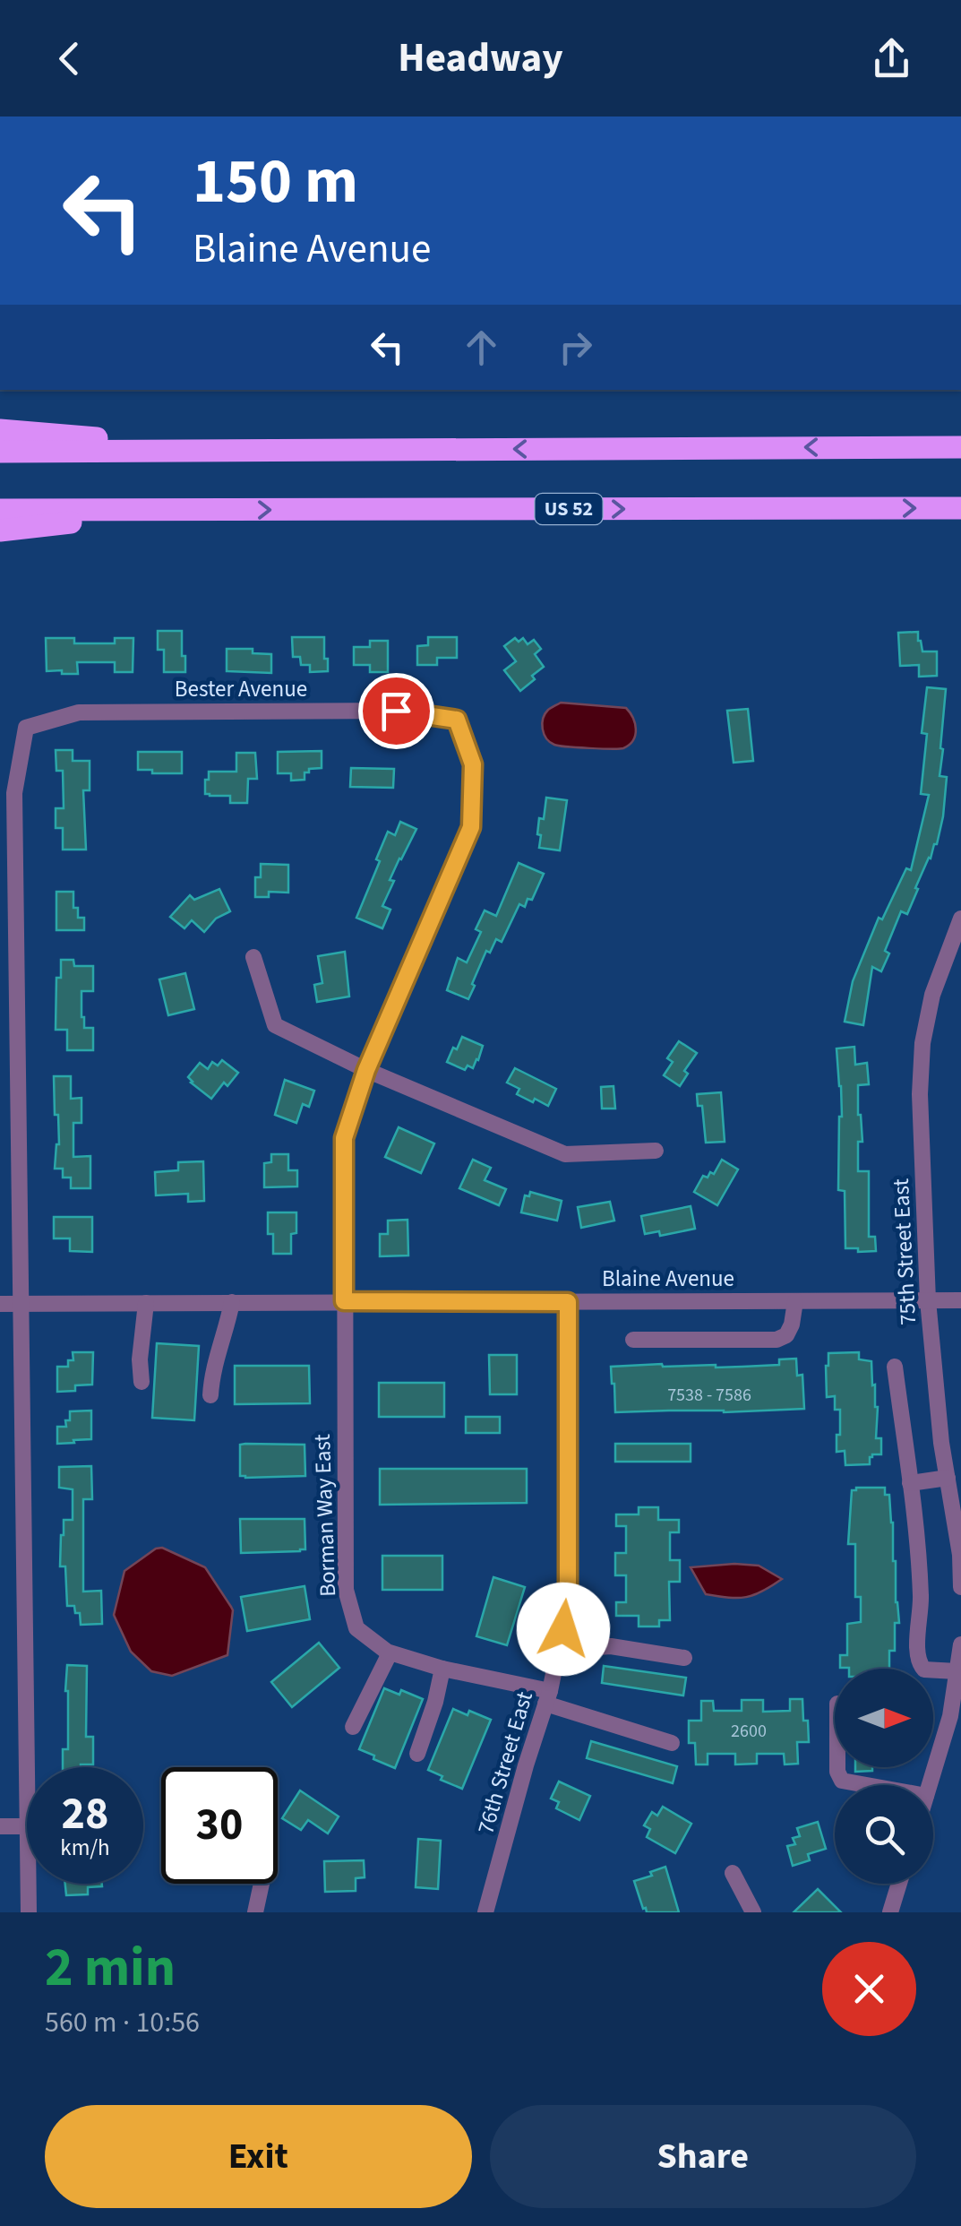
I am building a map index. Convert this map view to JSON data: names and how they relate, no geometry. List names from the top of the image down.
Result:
{
  "streets": {
    "highway": ["US 52"],
    "street": [
      "Bester Avenue",
      "75th Street East",
      "Blaine Avenue",
      "Borman Way East",
      "76th Street East"
    ]
  },
  "crossings": [
    ["Bester Avenue", "Blaine Avenue"],
    ["Bester Avenue", "Borman Way East"],
    ["75th Street East", "Blaine Avenue"],
    ["Blaine Avenue", "Borman Way East"],
    ["Blaine Avenue", "76th Street East"],
    ["Borman Way East", "76th Street East"]
  ],
  "house_numbers": ["7538 - 7586", "2600"],
  "north": "right",
  "page": {
    "header": "Headway",
    "turn": ["150 m", "Blaine Avenue"],
    "speed": "28 km/h",
    "limit": "30",
    "heading": ["2 min", "560 m · 10:56"],
    "buttons": ["Exit", "Share"]
  }
}
